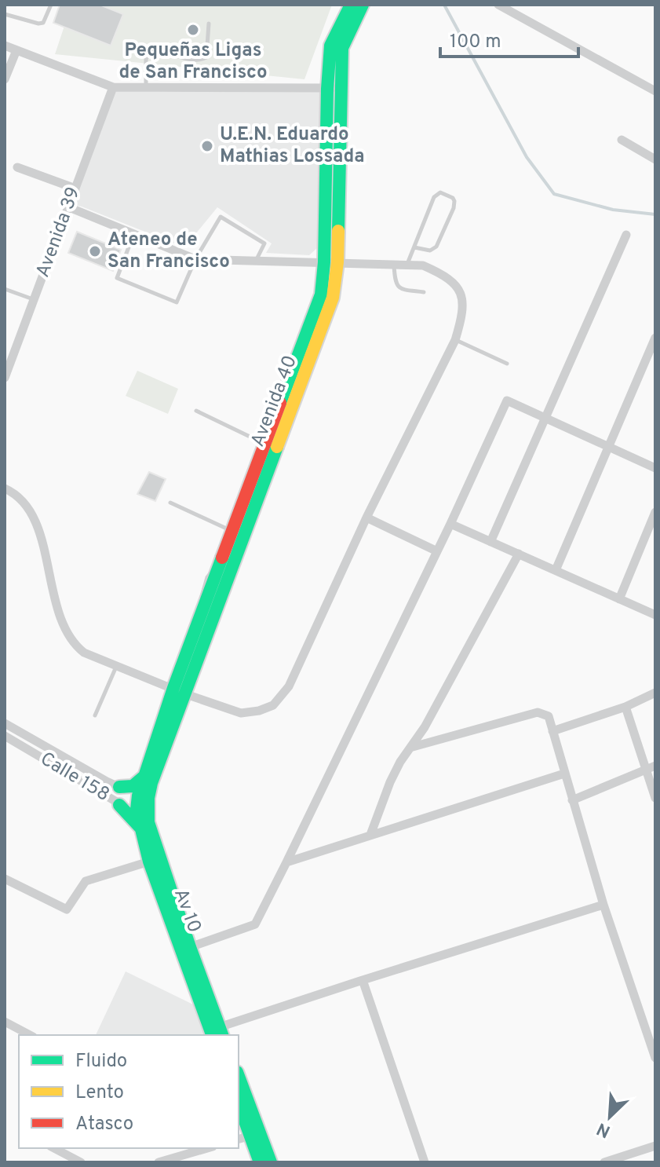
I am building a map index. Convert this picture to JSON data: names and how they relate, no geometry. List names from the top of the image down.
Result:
{
  "streets": {
    "street": [
      "Avenida 39",
      "Avenida 40",
      "Calle 158",
      "Av 10"
    ]
  },
  "crossings": [
    ["Avenida 40", "Calle 158"],
    ["Avenida 40", "Av 10"],
    ["Calle 158", "Av 10"]
  ],
  "places": ["Pequeñas Ligas de San Francisco", "U.E.N. Eduardo Mathias Lossada", "Ateneo de San Francisco"],
  "legend": ["Fluido", "Lento", "Atasco"],
  "scale_bar": "100 m",
  "north": "bottom left"
}
